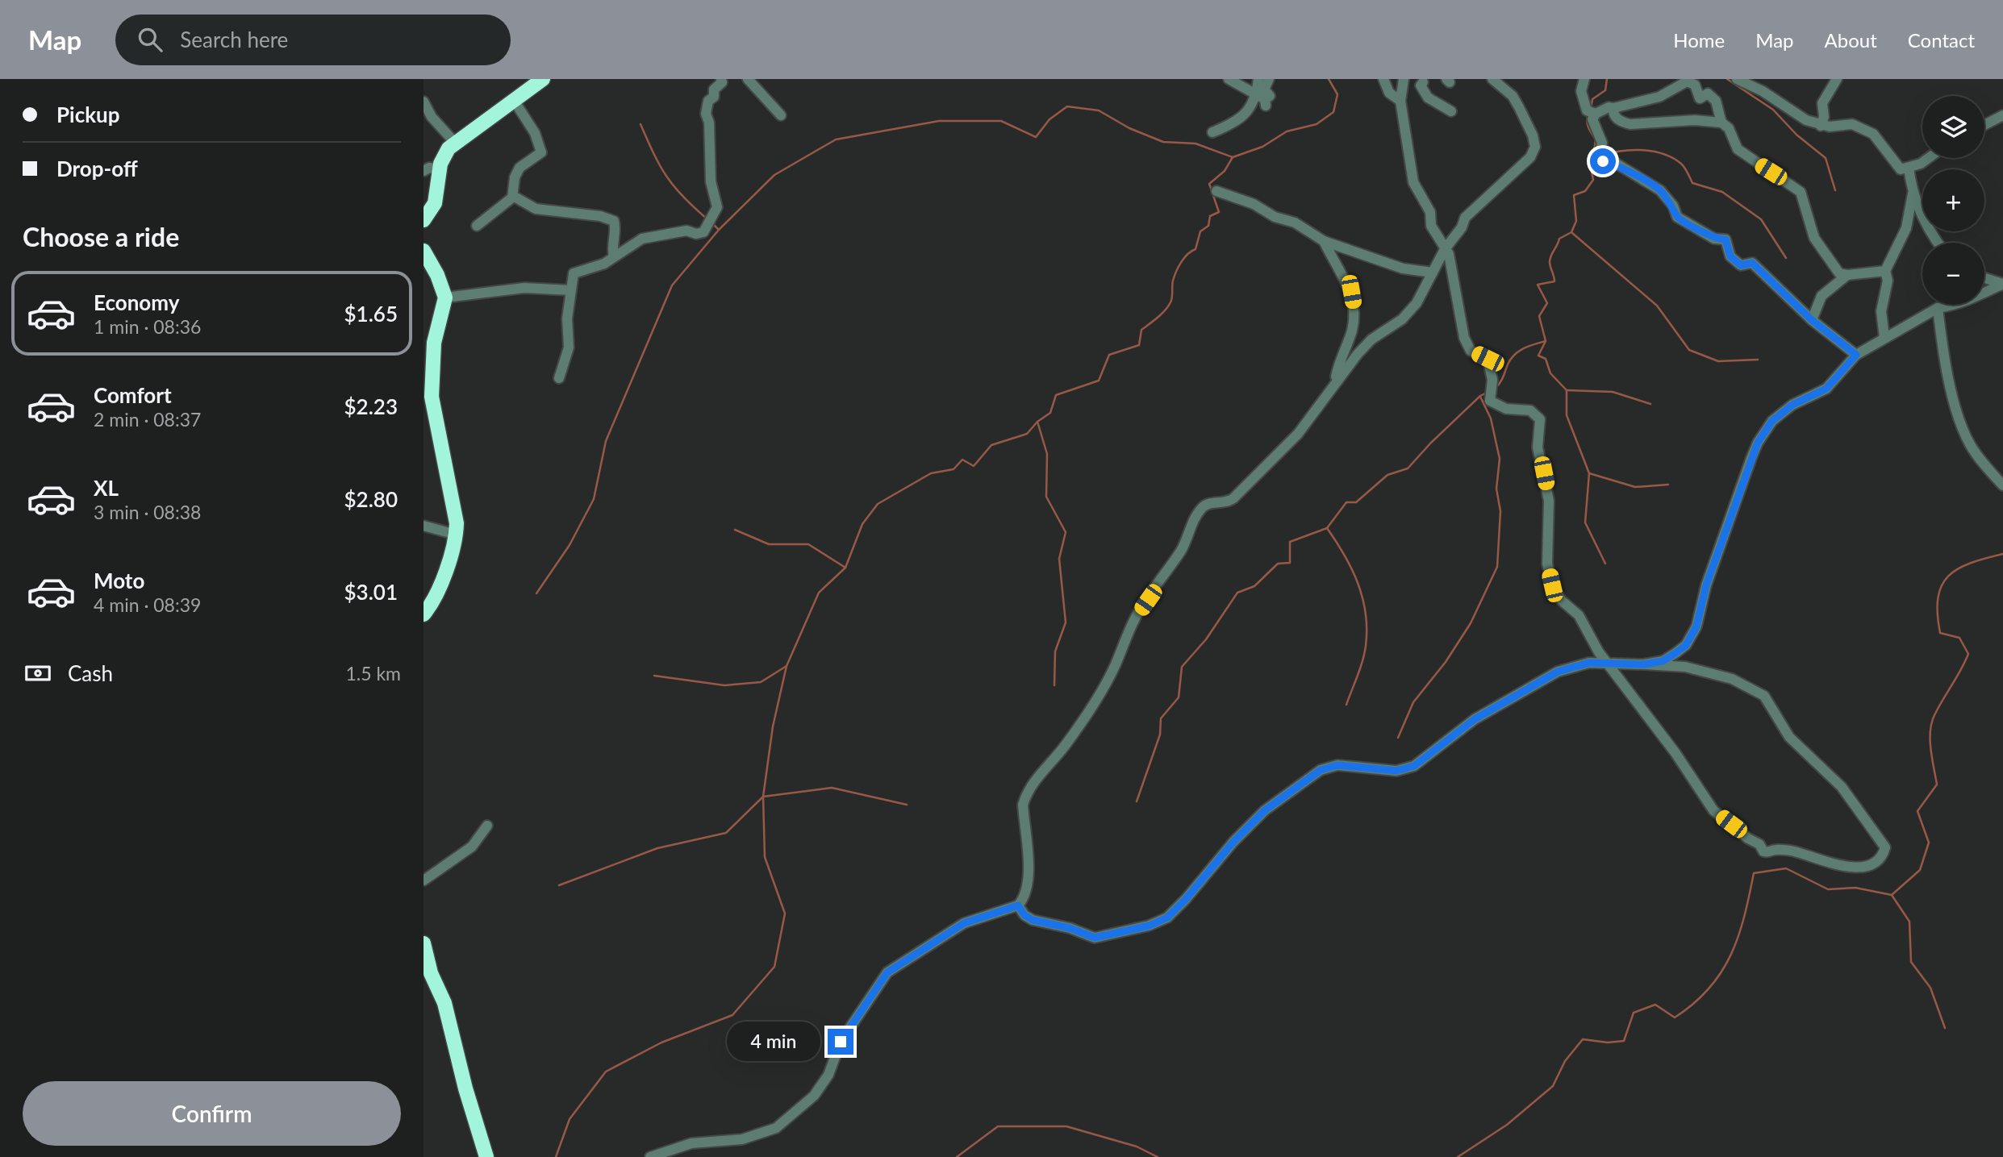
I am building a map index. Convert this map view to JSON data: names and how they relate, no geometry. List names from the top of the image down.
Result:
{
  "page": {
    "header": "Map",
    "search": "Search here",
    "nav": [
      "Home",
      "Map",
      "About",
      "Contact"
    ],
    "banner": ["Pickup", "Drop-off"],
    "map_buttons": ["+", "−"],
    "heading": "Choose a ride",
    "list": [
      {
        "name": "Economy",
        "note": "1 min · 08:36",
        "value": "$1.65"
      },
      {
        "name": "Comfort",
        "note": "2 min · 08:37",
        "value": "$2.23"
      },
      {
        "name": "XL",
        "note": "3 min · 08:38",
        "value": "$2.80"
      },
      {
        "name": "Moto",
        "note": "4 min · 08:39",
        "value": "$3.01"
      }
    ],
    "pay": ["Cash", "1.5 km"],
    "bubble": "4 min",
    "buttons": "Confirm"
  }
}
